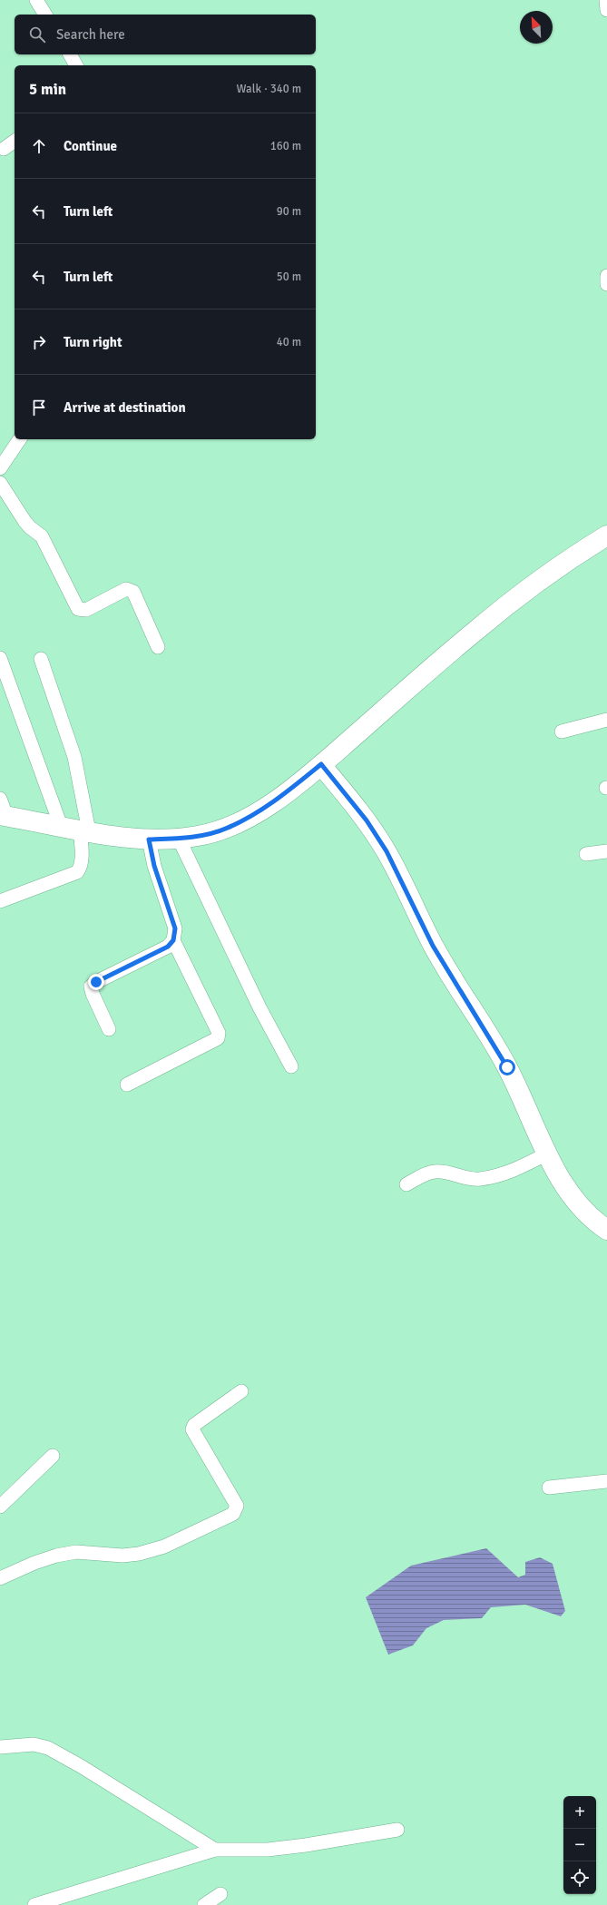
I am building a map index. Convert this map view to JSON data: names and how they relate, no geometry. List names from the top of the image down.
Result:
{
  "north": "top left",
  "page": {
    "search": "Search here",
    "heading": ["5 min", "Walk · 340 m"],
    "list": [
      ["Continue", "160 m"],
      ["Turn left", "90 m"],
      ["Turn left", "50 m"],
      ["Turn right", "40 m"],
      "Arrive at destination"
    ],
    "map_buttons": ["+", "−"]
  }
}
